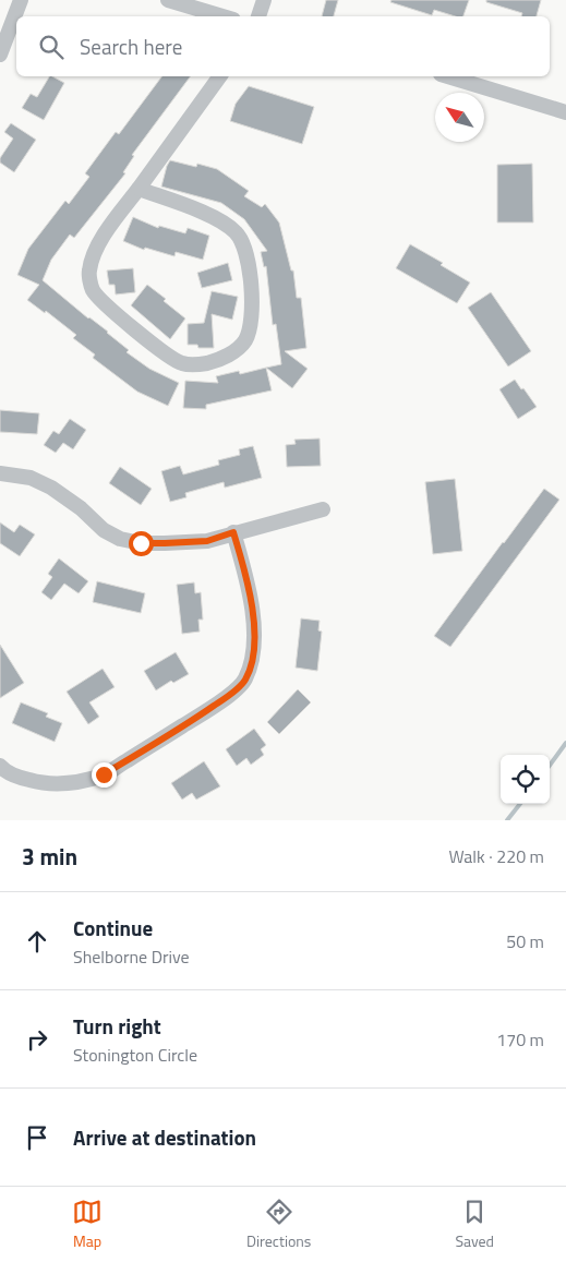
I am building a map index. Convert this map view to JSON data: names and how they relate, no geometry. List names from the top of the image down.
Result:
{
  "north": "top left",
  "page": {
    "search": "Search here",
    "heading": ["3 min", "Walk · 220 m"],
    "list": [
      ["Continue", "Shelborne Drive", "50 m"],
      ["Turn right", "Stonington Circle", "170 m"],
      "Arrive at destination"
    ],
    "nav": ["Map", "Directions", "Saved"]
  }
}
